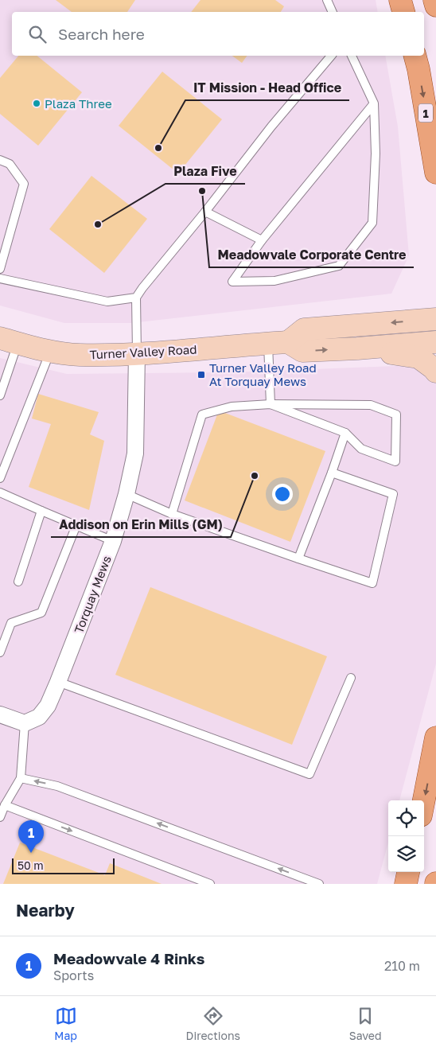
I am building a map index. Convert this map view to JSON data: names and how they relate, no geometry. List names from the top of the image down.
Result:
{
  "streets": {
    "main road": ["1"],
    "street": ["Turner Valley Road", "Torquay Mews"]
  },
  "crossings": [
    ["Turner Valley Road", "Torquay Mews"]
  ],
  "places": {
    "other": [
      "Plaza Three",
      "IT Mission - Head Office",
      "Meadowvale Corporate Centre",
      "Plaza Five",
      "Addison on Erin Mills (GM)"
    ],
    "transit": ["Turner Valley Road At Torquay Mews"]
  },
  "scale_bar": "50 m",
  "page": {
    "search": "Search here",
    "pins": "1",
    "scale": "50 m",
    "heading": "Nearby",
    "list": [
      {
        "mark": "1",
        "name": "Meadowvale 4 Rinks",
        "note": "Sports",
        "value": "210 m"
      }
    ],
    "nav": ["Map", "Directions", "Saved"]
  }
}
